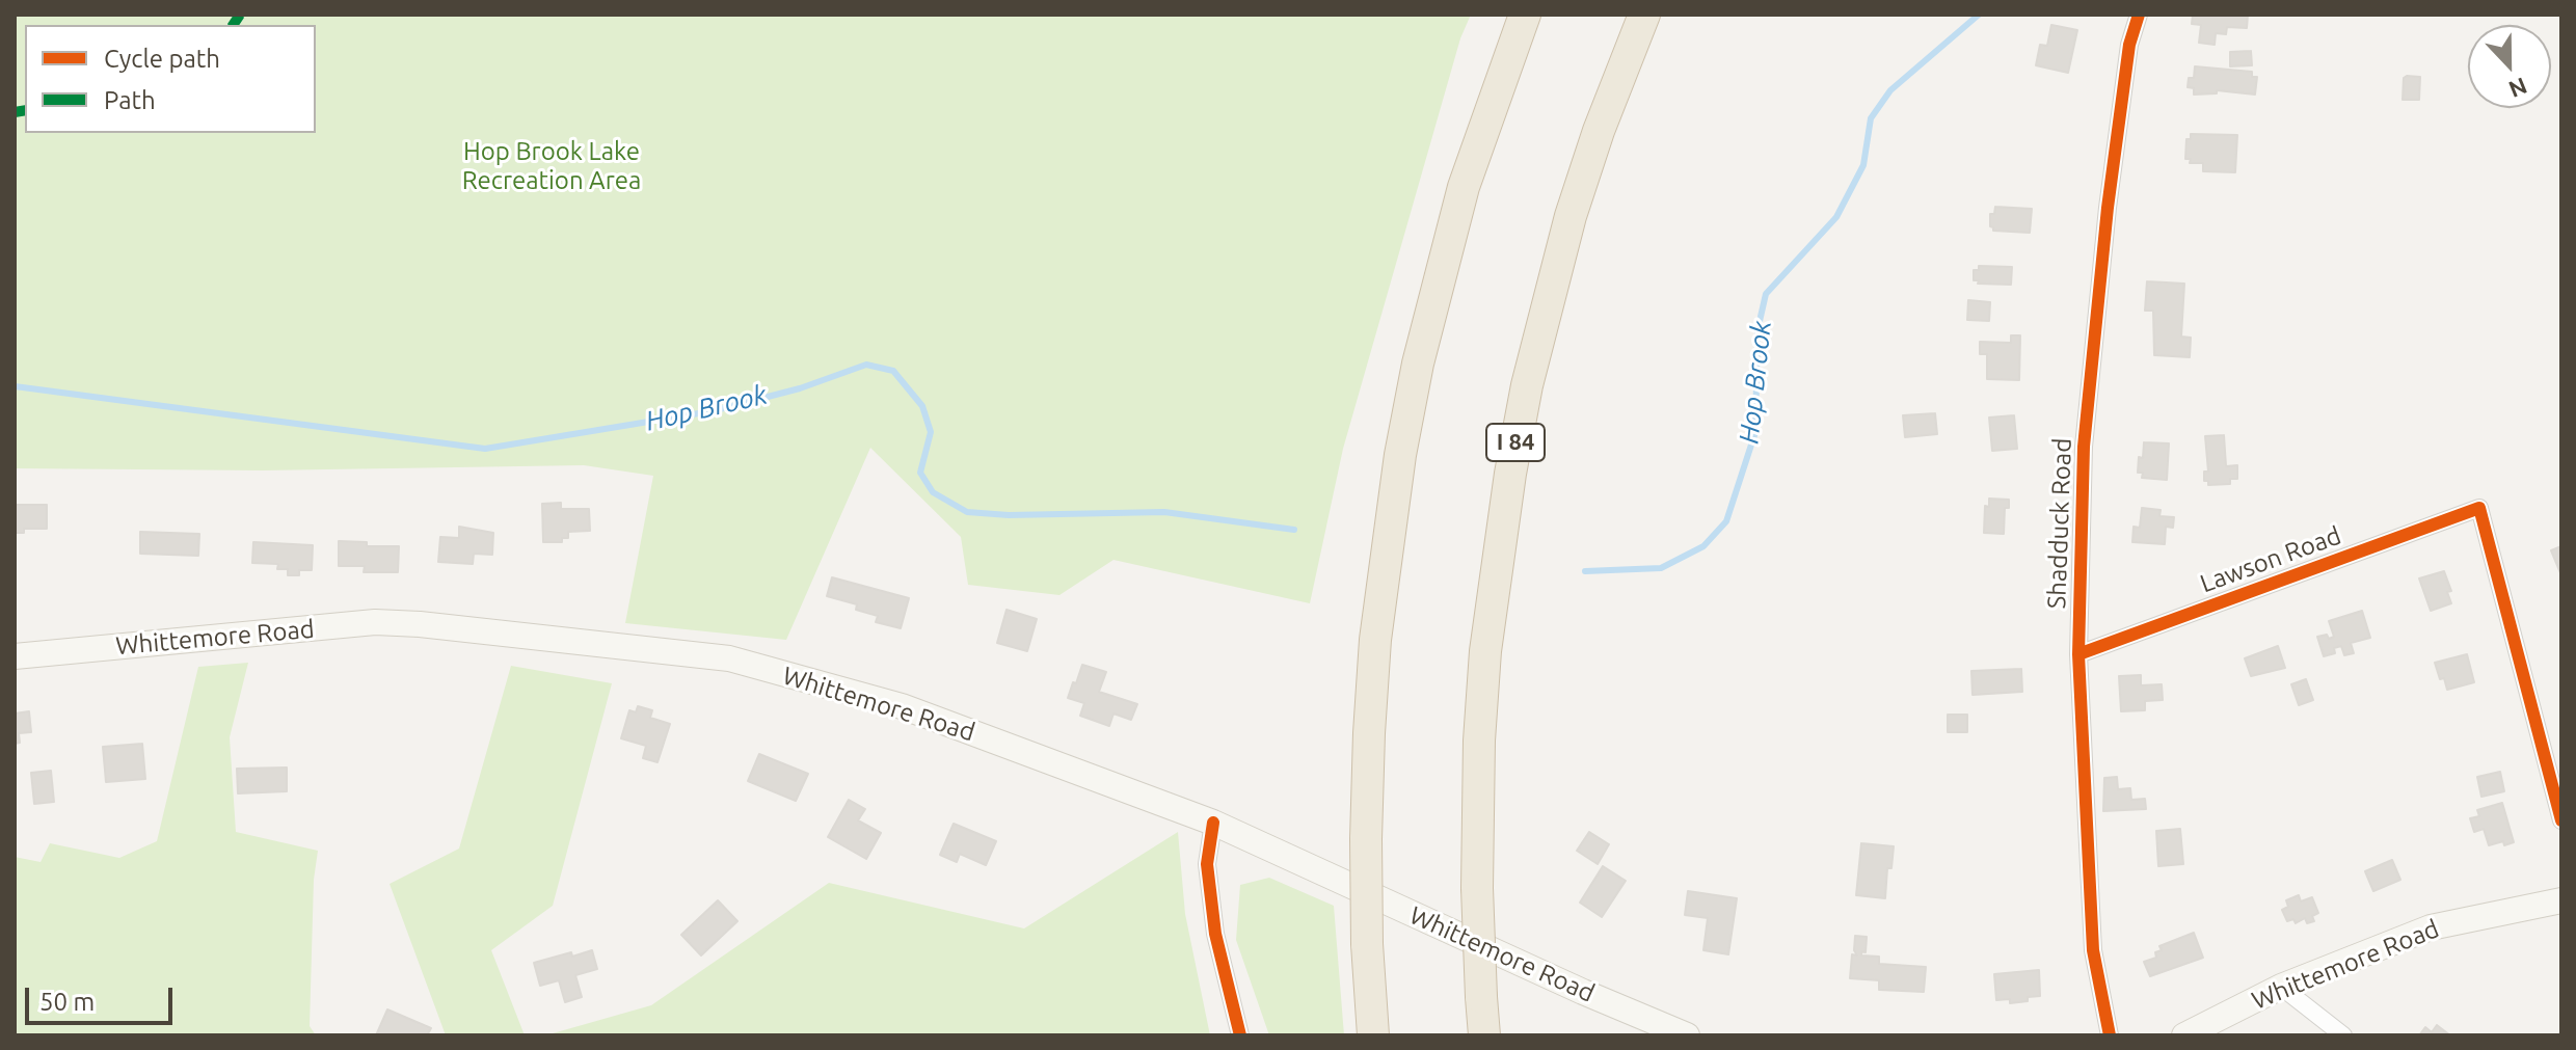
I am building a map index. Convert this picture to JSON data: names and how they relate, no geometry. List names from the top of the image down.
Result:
{
  "streets": {
    "highway": ["I 84"],
    "main road": ["Whittemore Road"],
    "street": ["Shadduck Road", "Lawson Road"]
  },
  "crossings": [
    ["Shadduck Road", "Lawson Road"]
  ],
  "water": ["Hop Brook"],
  "parks": ["Hop Brook Lake Recreation Area"],
  "legend": ["Cycle path", "Path"],
  "scale_bar": "50 m",
  "north": "bottom"
}
